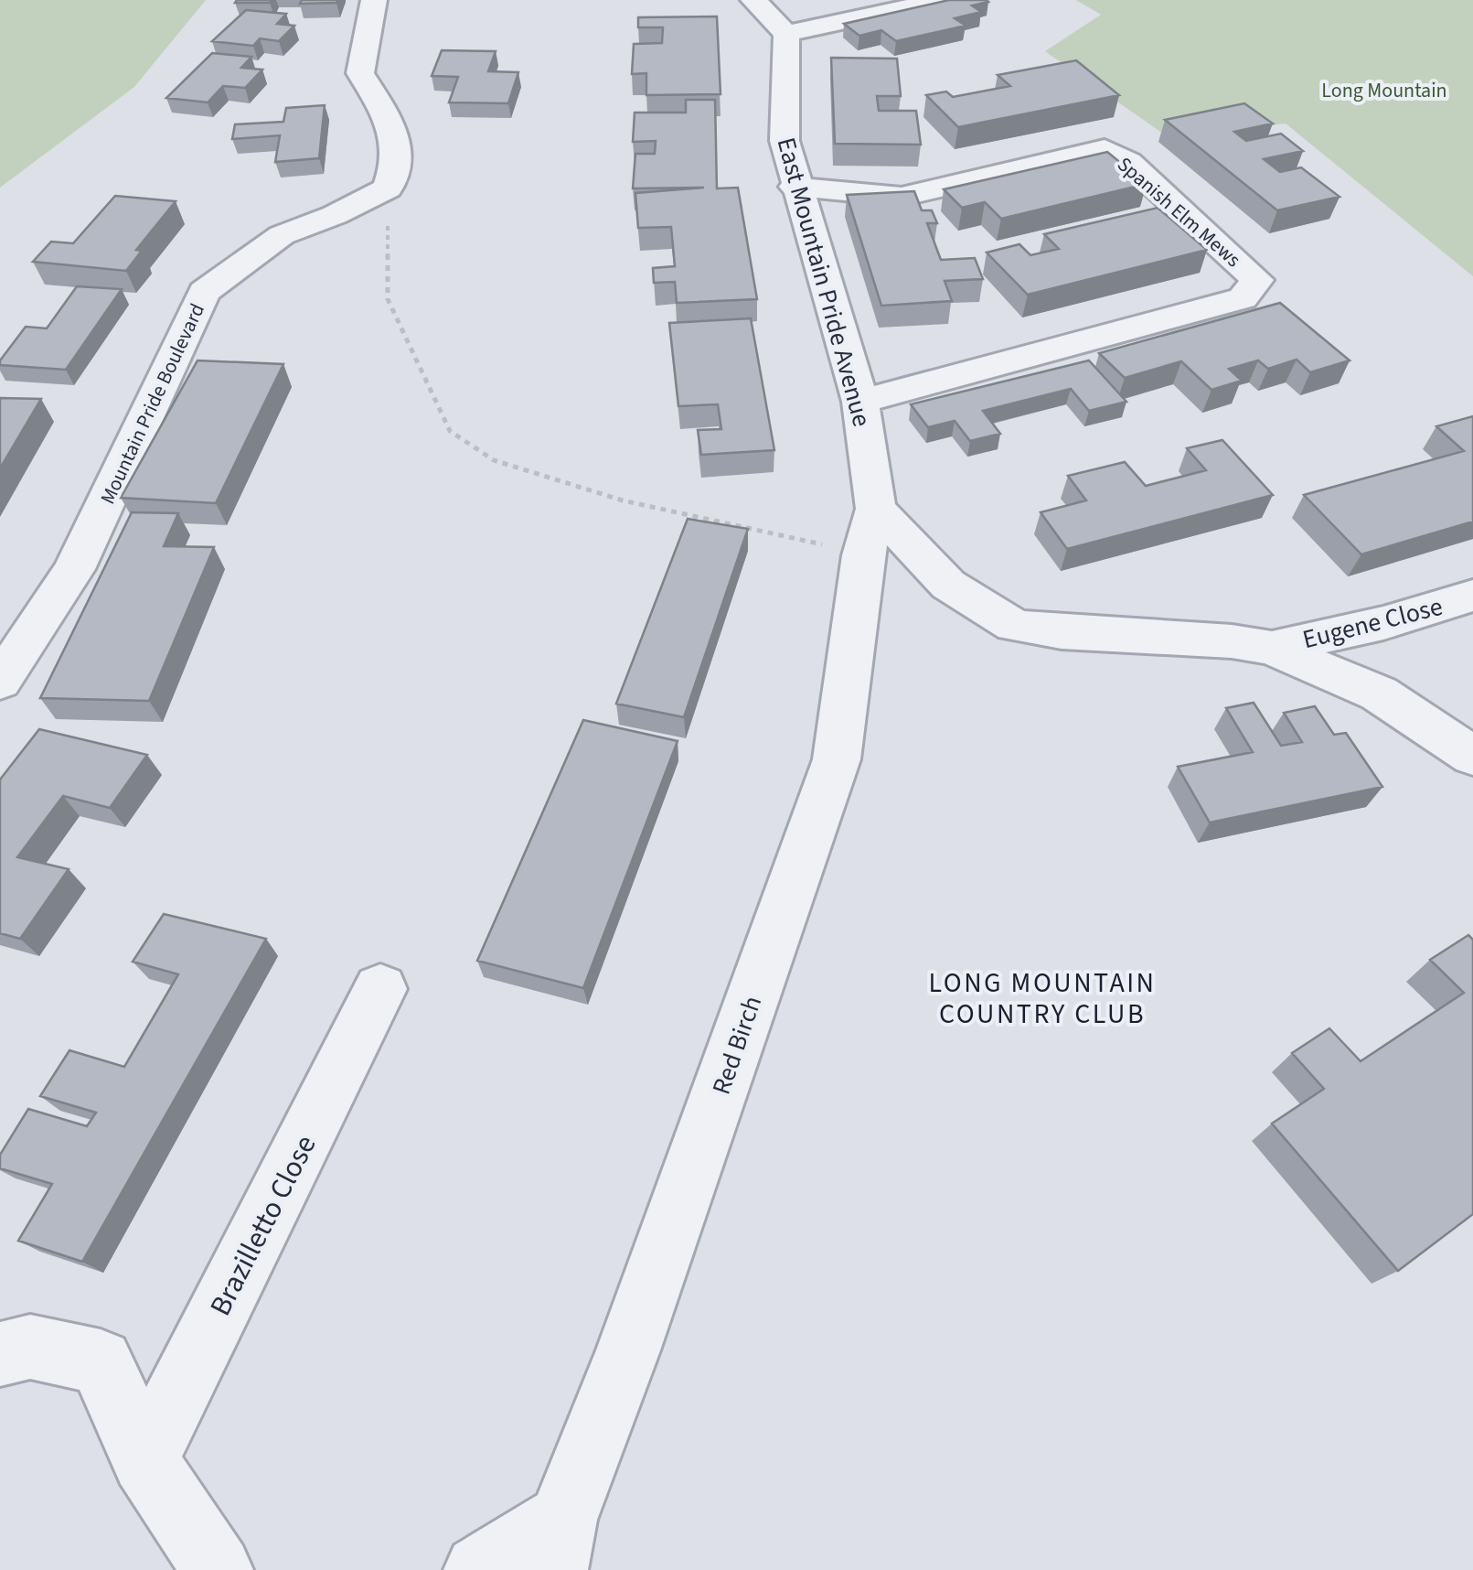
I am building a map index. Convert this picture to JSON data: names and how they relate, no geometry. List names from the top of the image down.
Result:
{
  "streets": {
    "street": [
      "Spanish Elm Mews",
      "East Mountain Pride Avenue",
      "Mountain Pride Boulevard",
      "Eugene Close",
      "Red Birch",
      "Brazilletto Close"
    ]
  },
  "crossings": [
    ["Spanish Elm Mews", "East Mountain Pride Avenue"],
    ["East Mountain Pride Avenue", "Red Birch"]
  ],
  "districts": ["LONG MOUNTAIN COUNTRY CLUB"],
  "parks": ["Long Mountain"]
}
